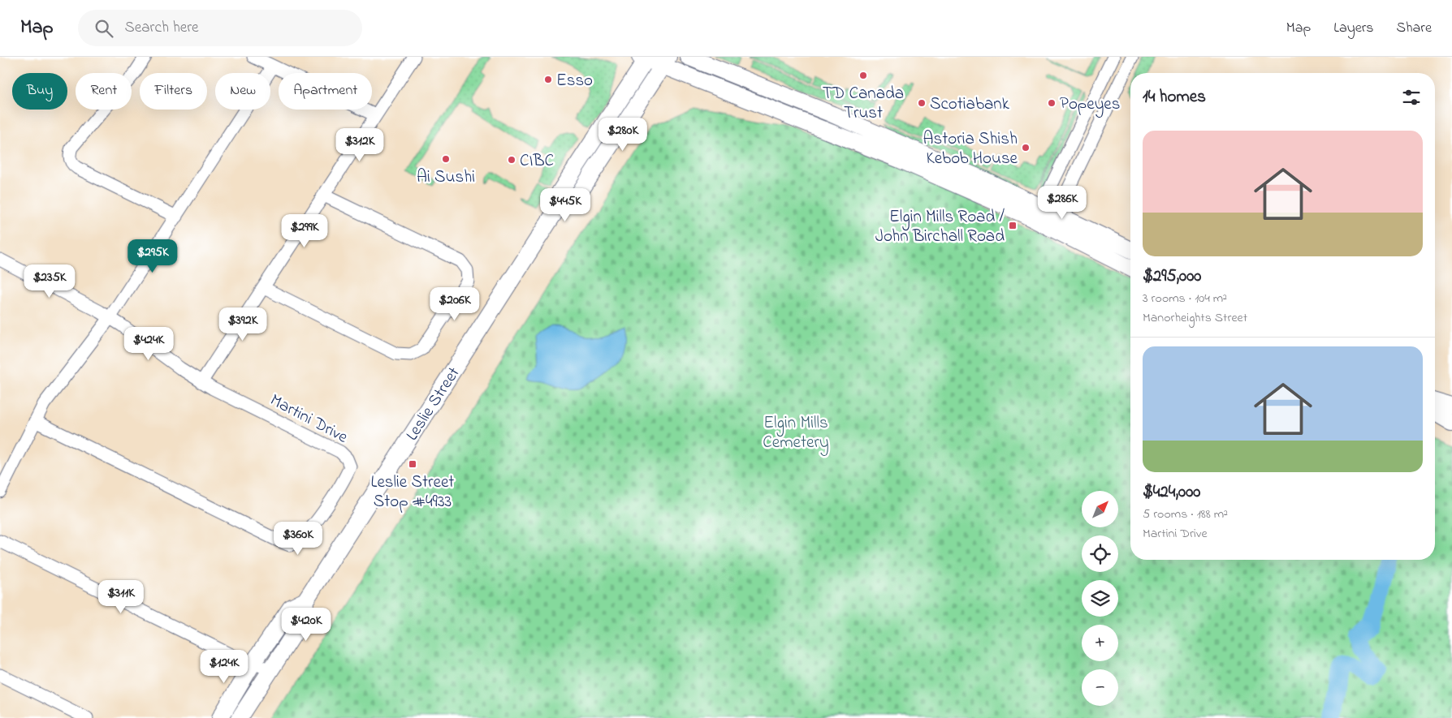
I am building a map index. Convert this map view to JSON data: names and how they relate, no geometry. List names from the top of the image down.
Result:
{
  "streets": {
    "main road": ["Leslie Street"],
    "street": ["Martini Drive"]
  },
  "parks": ["Elgin Mills Cemetery"],
  "places": {
    "other": [
      "TD Canada Trust",
      "Esso",
      "Scotiabank",
      "Popeyes",
      "Astoria Shish Kebob House",
      "Ai Sushi",
      "CIBC"
    ],
    "transit": ["Elgin Mills Road / John Birchall Road", "Leslie Street Stop #4933"]
  },
  "north": "top right",
  "page": {
    "header": "Map",
    "search": "Search here",
    "nav": ["Map", "Layers", "Share"],
    "chip": [
      "Buy",
      "Rent",
      "Filters",
      "New",
      "Apartment"
    ],
    "heading": "14 homes",
    "price": [
      "$280K",
      "$312K",
      "$286K",
      "$445K",
      "$299K",
      "$295K",
      "$235K",
      "$206K",
      "$392K",
      "$424K",
      "$360K",
      "$311K",
      "$420K",
      "$124K"
    ],
    "list": [
      {
        "name": "$295,000",
        "note": "3 rooms · 104 m² · Manorheights Street"
      },
      {
        "name": "$424,000",
        "note": "5 rooms · 188 m² · Martini Drive"
      }
    ],
    "map_buttons": ["+", "−"]
  }
}
